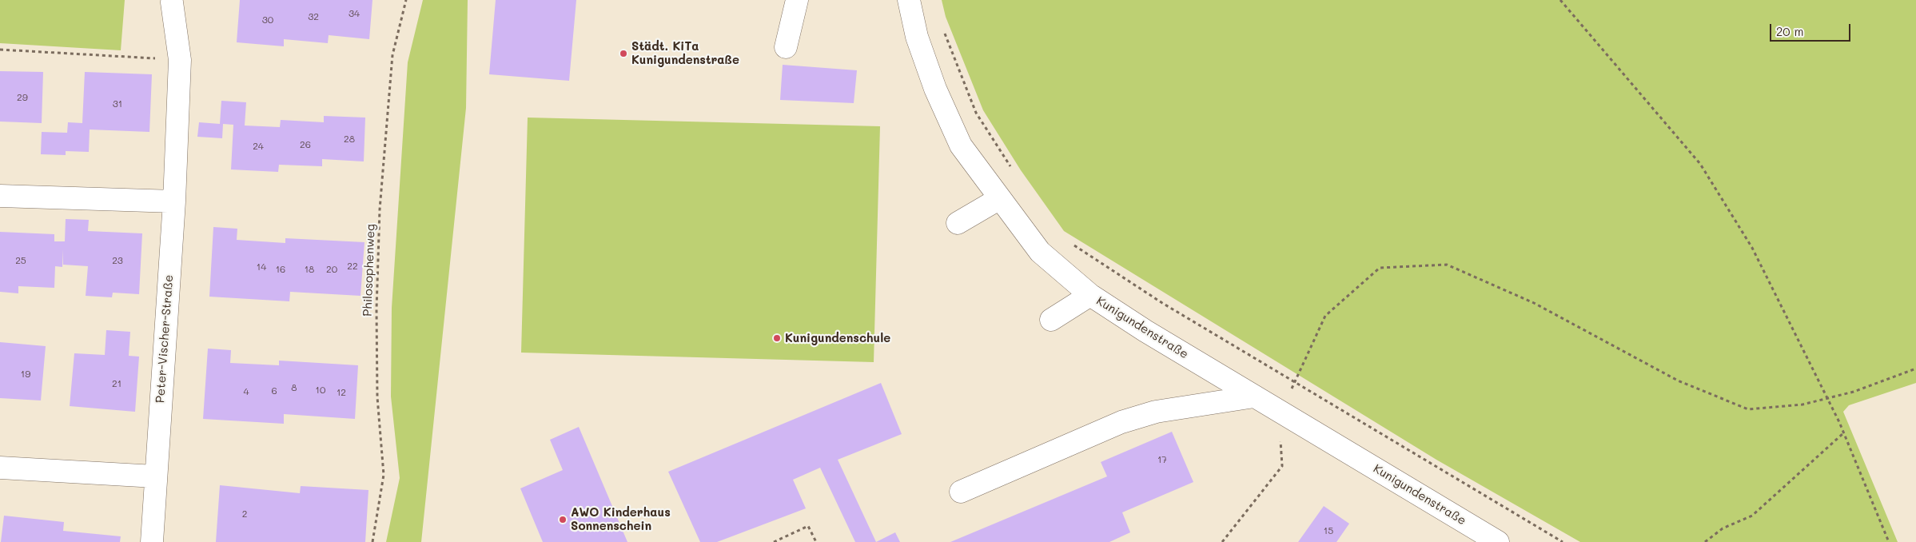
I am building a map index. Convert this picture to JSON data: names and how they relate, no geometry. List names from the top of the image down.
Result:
{
  "streets": {
    "street": ["Kunigundenstraße", "Peter-Vischer-Straße"],
    "path": ["Philosophenweg"]
  },
  "places": ["Städt. KiTa Kunigundenstraße", "Kunigundenschule", "AWO Kinderhaus Sonnenschein"],
  "house_numbers": [
    "34",
    "32",
    "30",
    "29",
    "31",
    "28",
    "26",
    "24",
    "25",
    "23",
    "22",
    "14",
    "16",
    "18",
    "20",
    "19",
    "21",
    "8",
    "10",
    "6",
    "4",
    "12",
    "17",
    "2",
    "15"
  ],
  "scale_bar": "20 m"
}
